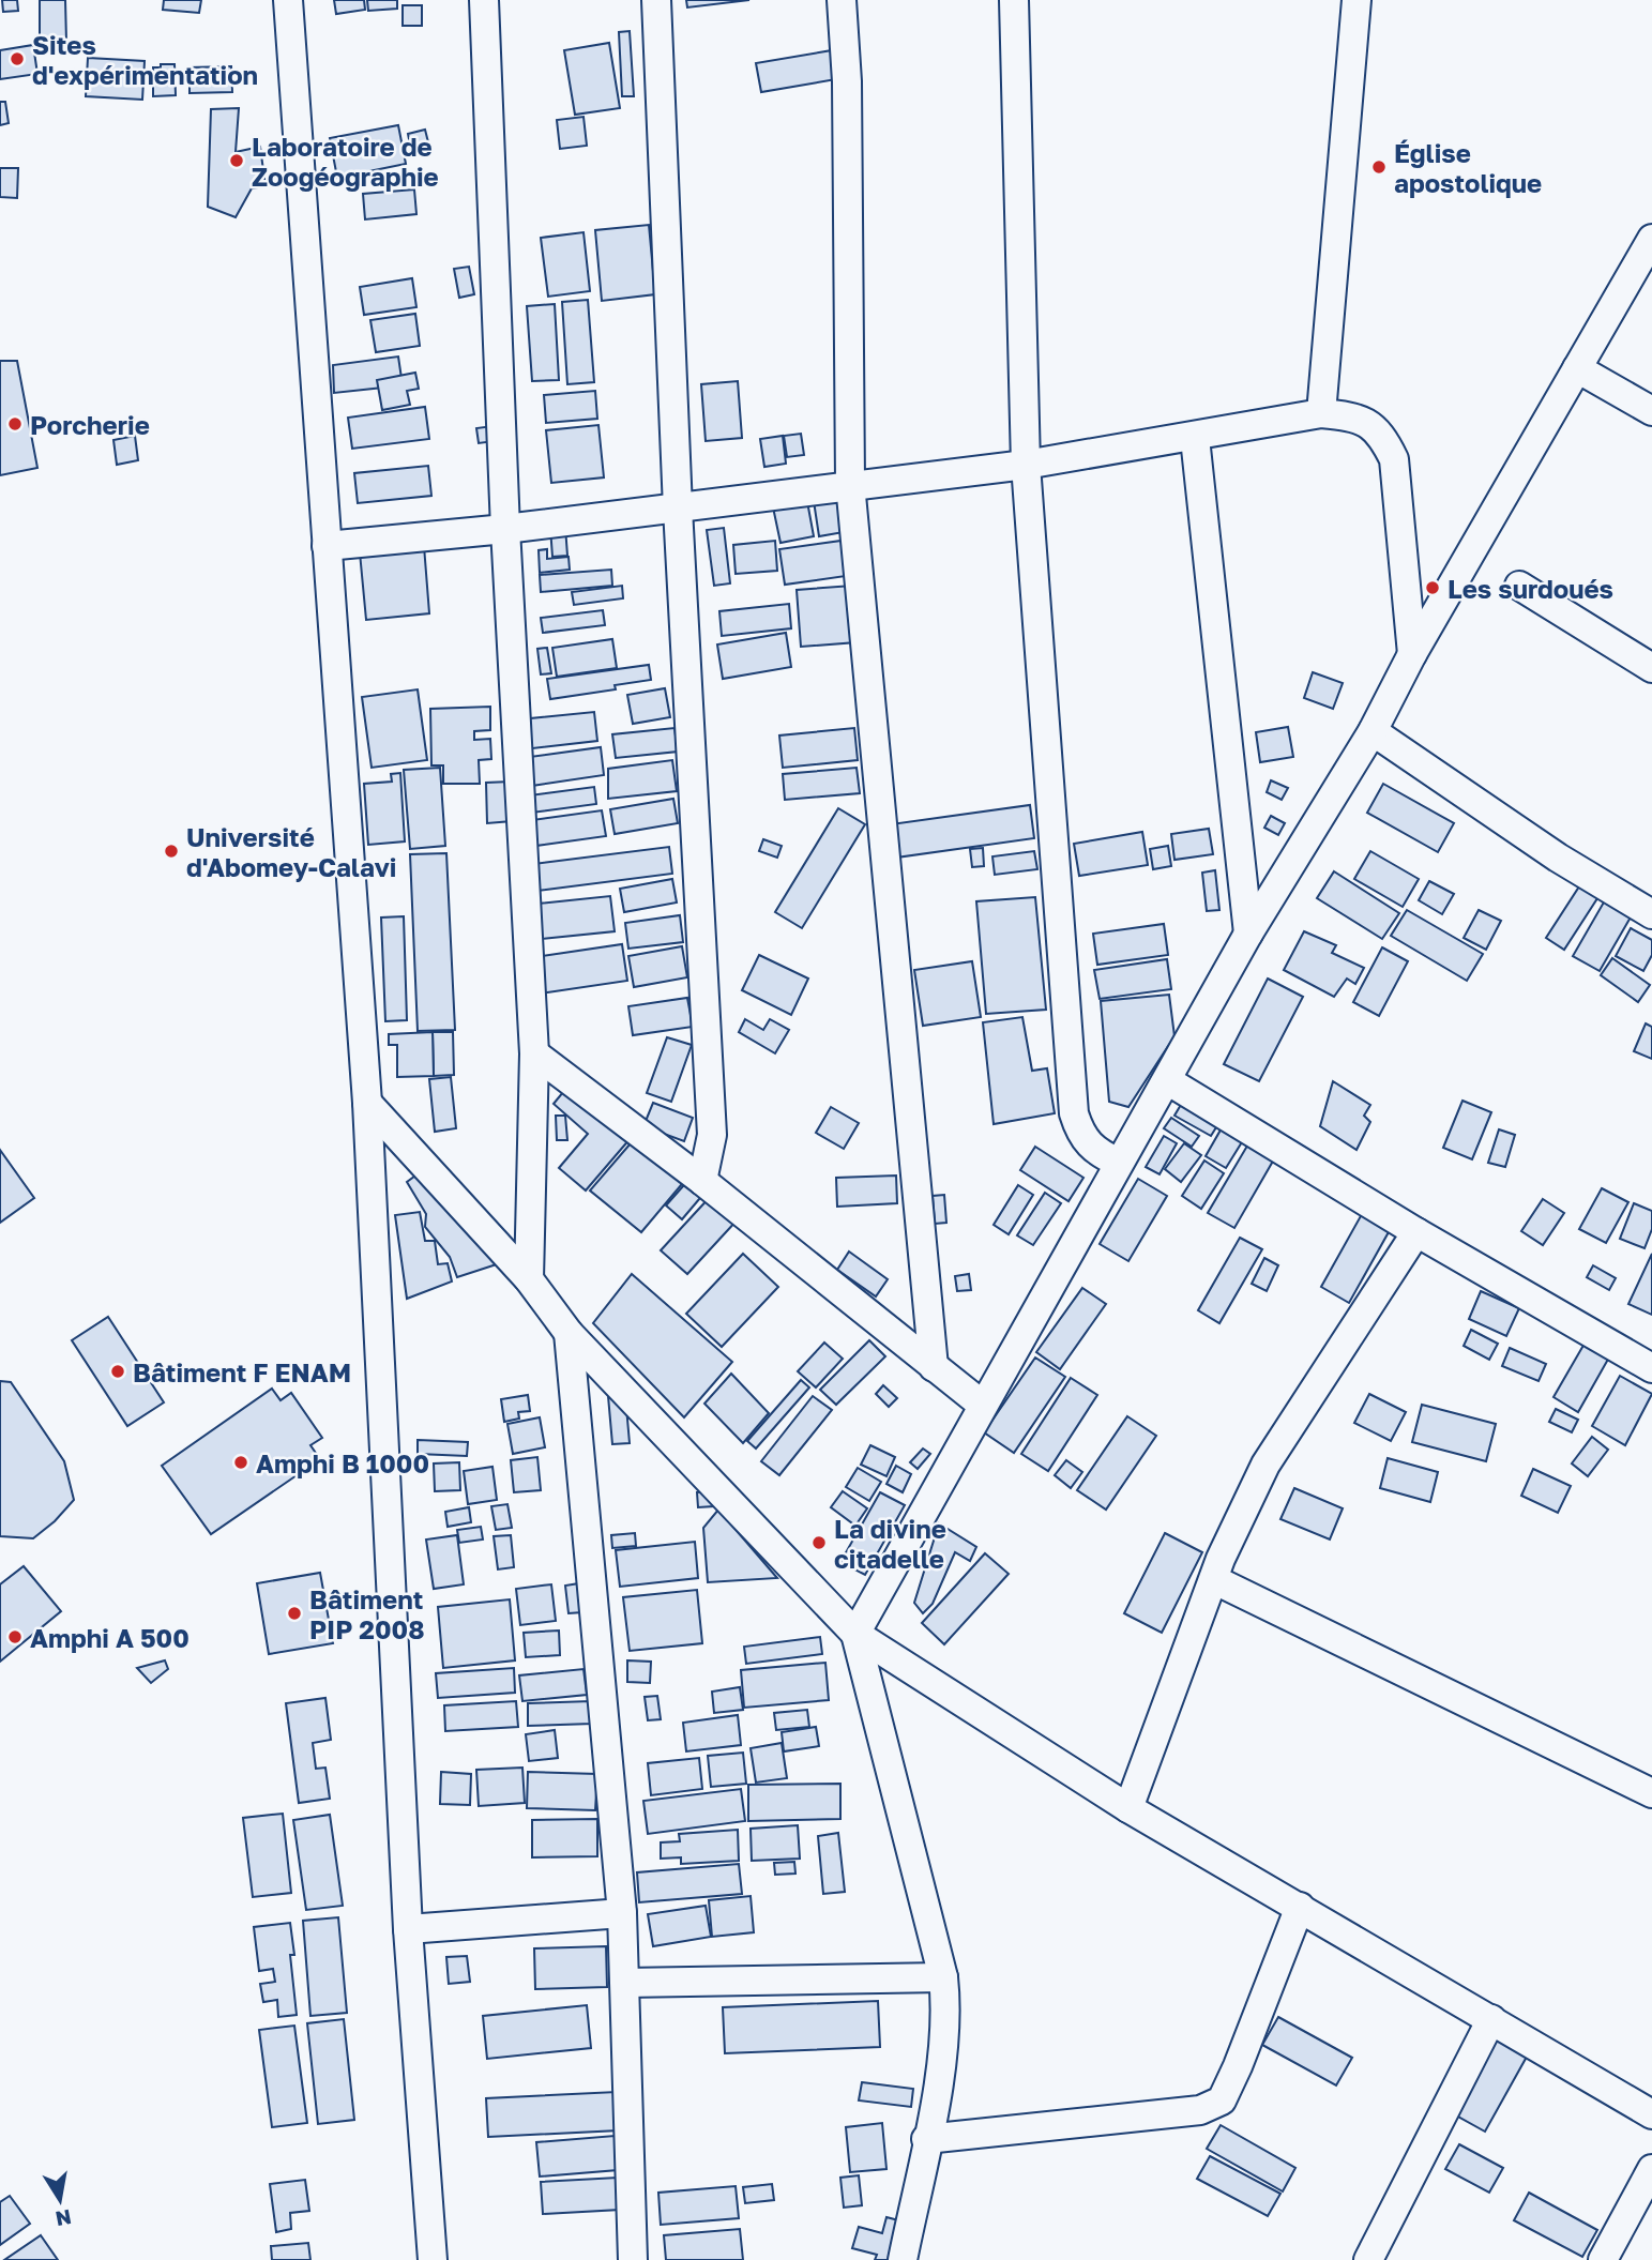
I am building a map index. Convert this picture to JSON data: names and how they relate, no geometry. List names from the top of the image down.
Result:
{
  "places": [
    "Sites d'expérimentation",
    "Laboratoire de Zoogéographie",
    "Église apostolique",
    "Porcherie",
    "Les surdoués",
    "Université d'Abomey-Calavi",
    "Bâtiment F ENAM",
    "Amphi B 1000",
    "La divine citadelle",
    "Bâtiment PIP 2008",
    "Amphi A 500"
  ],
  "north": "bottom"
}
